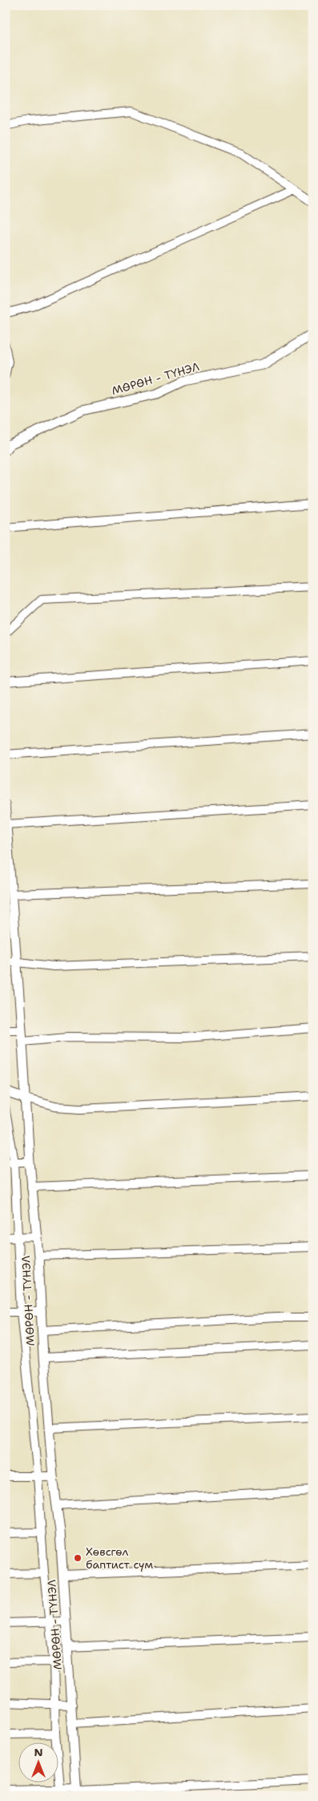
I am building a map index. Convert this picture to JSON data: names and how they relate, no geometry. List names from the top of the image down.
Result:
{
  "streets": {
    "street": ["МӨРӨН - ТҮНЭЛ"]
  },
  "places": ["Хөвсгөл баптист сүм"],
  "north": "top"
}
